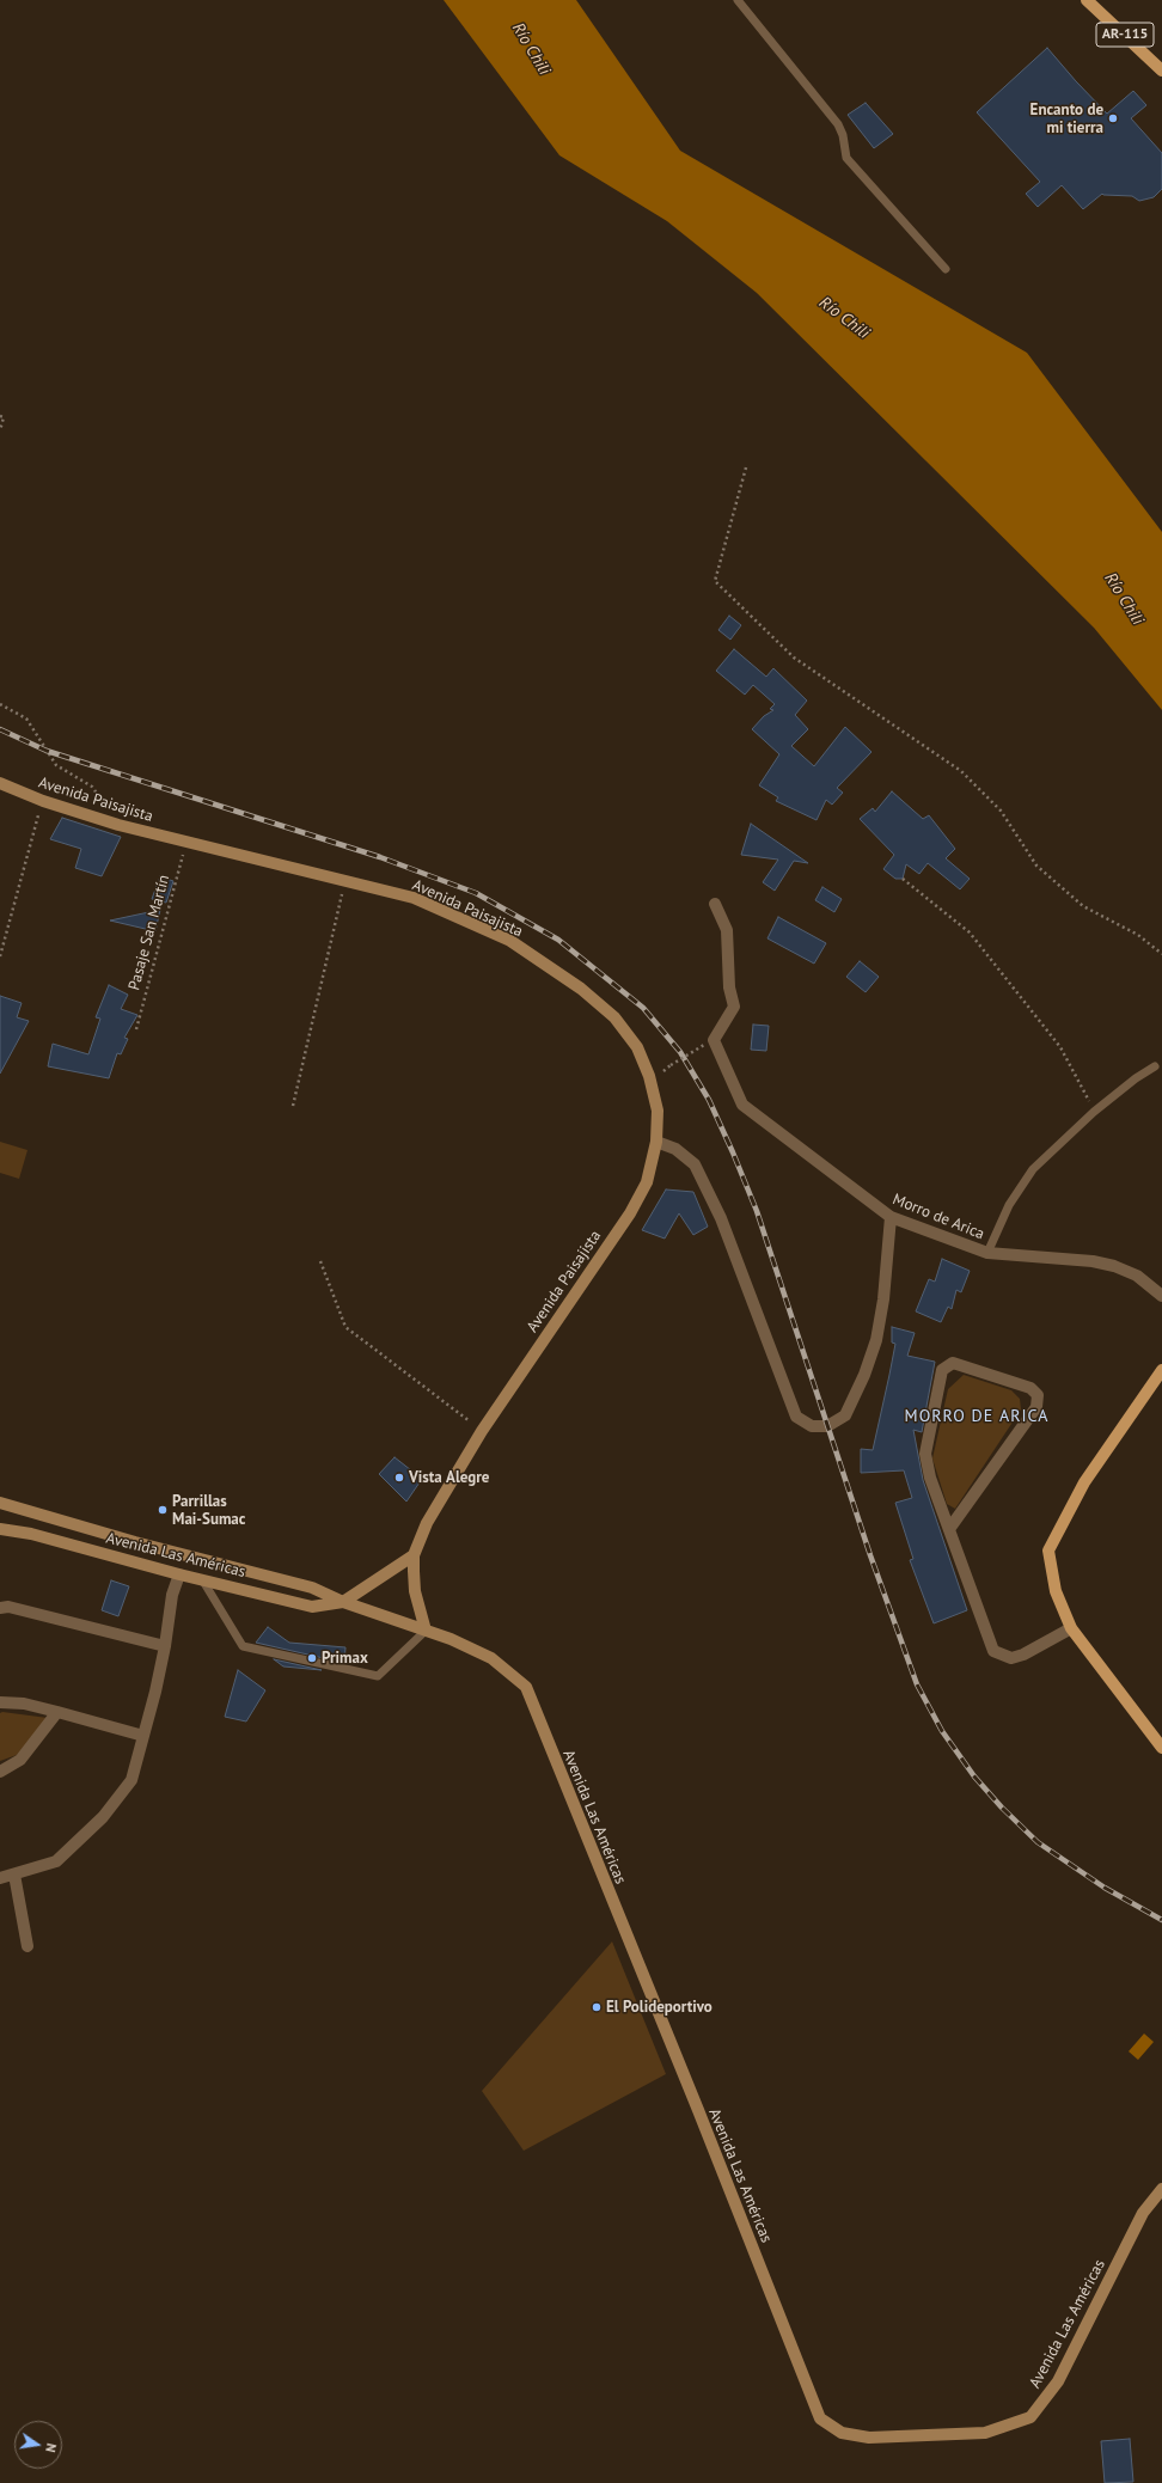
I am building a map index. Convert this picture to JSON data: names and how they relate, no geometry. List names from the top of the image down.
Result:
{
  "streets": {
    "main road": ["AR-115", "Avenida Paisajista", "Avenida Las Américas"],
    "street": ["Morro de Arica"],
    "path": ["Pasaje San Martín"]
  },
  "crossings": [
    ["Avenida Paisajista", "Pasaje San Martín"],
    ["Avenida Paisajista", "Avenida Las Américas"]
  ],
  "districts": ["MORRO DE ARICA"],
  "water": ["Río Chili"],
  "places": [
    "Encanto de mi tierra",
    "Vista Alegre",
    "Parrillas Mai-Sumac",
    "Primax",
    "El Polideportivo"
  ],
  "north": "right"
}
